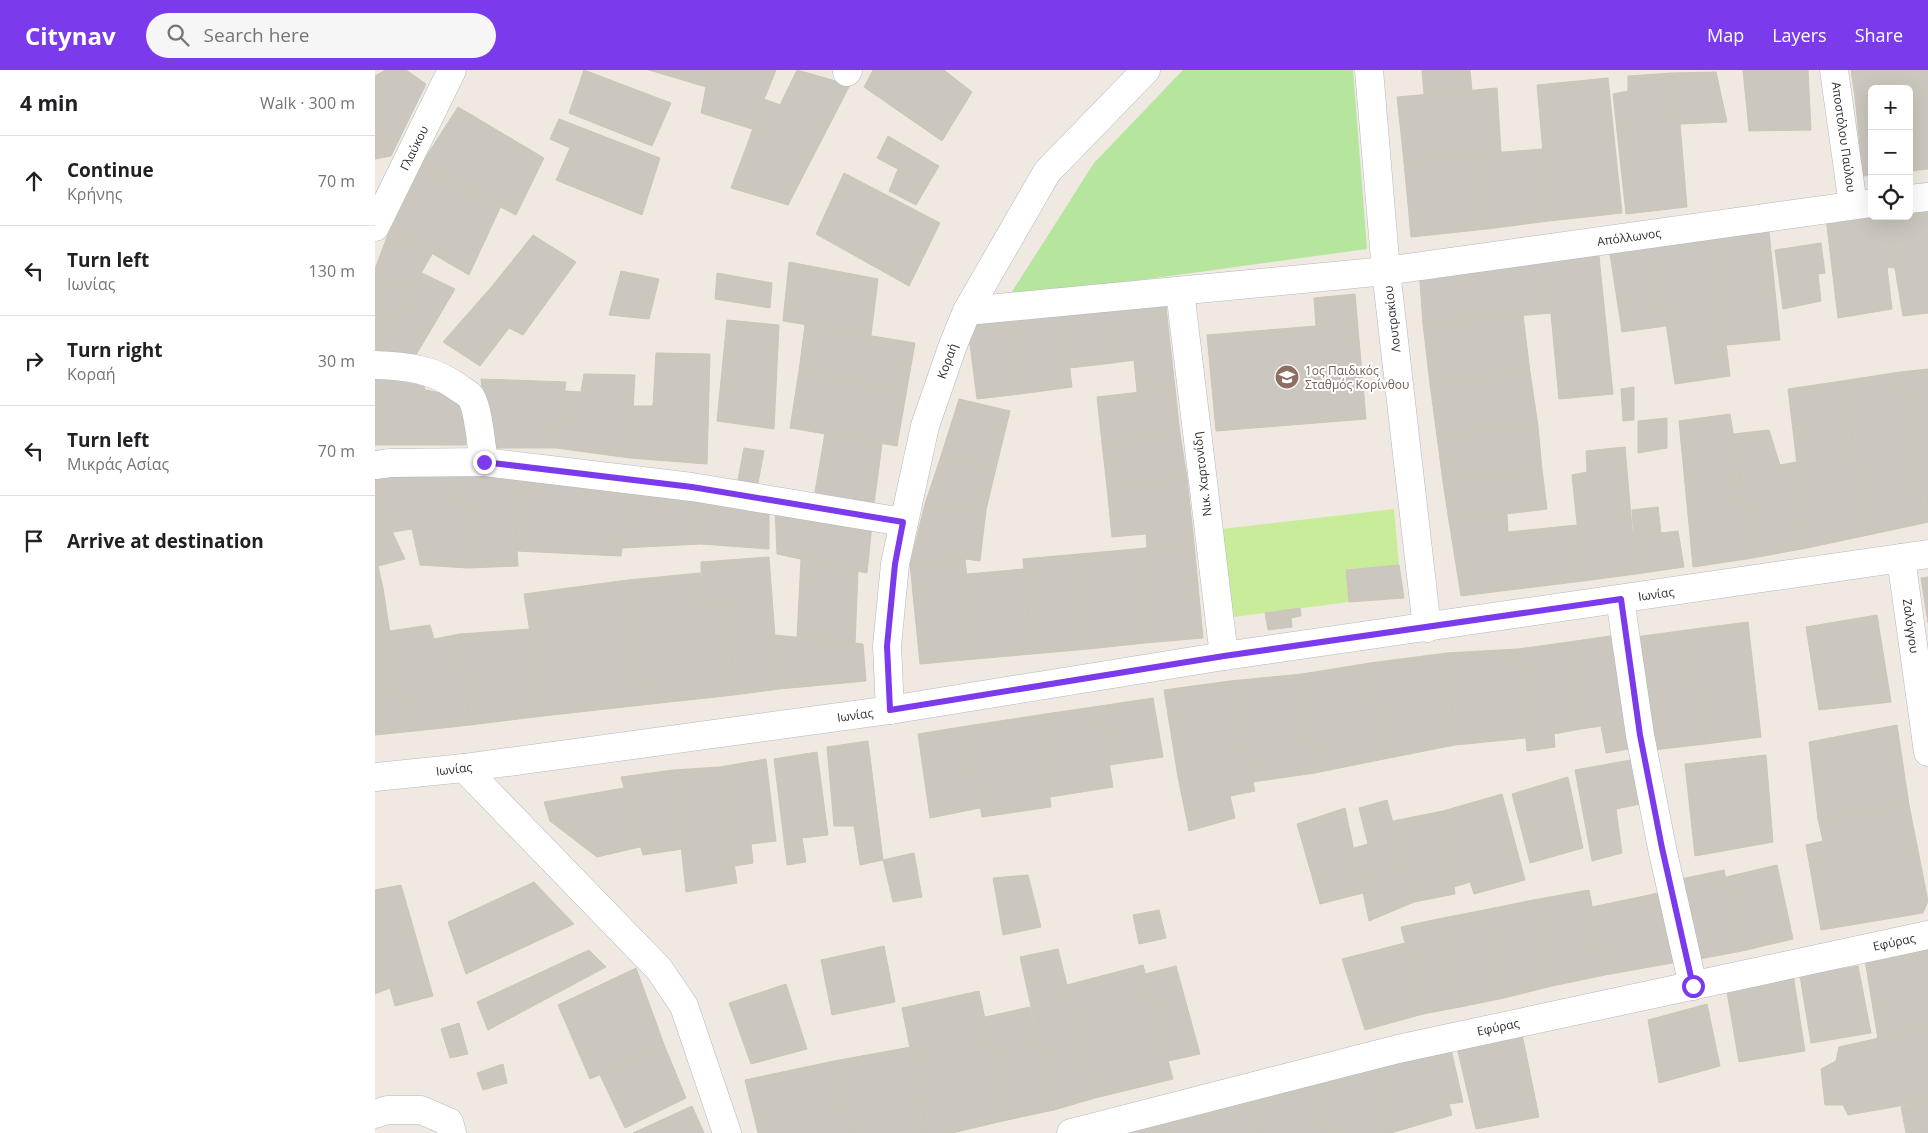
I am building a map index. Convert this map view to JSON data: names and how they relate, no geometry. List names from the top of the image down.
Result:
{
  "streets": {
    "street": [
      "Αποστόλου Παύλου",
      "Γλαύκου",
      "Απόλλωνος",
      "Λουτρακίου",
      "Κοραή",
      "Νικ. Χαρτονίδη",
      "Ιωνίας",
      "Ζαλόγγου",
      "Εφύρας"
    ]
  },
  "crossings": [
    ["Αποστόλου Παύλου", "Απόλλωνος"],
    ["Απόλλωνος", "Λουτρακίου"],
    ["Απόλλωνος", "Κοραή"],
    ["Απόλλωνος", "Νικ. Χαρτονίδη"],
    ["Λουτρακίου", "Ιωνίας"],
    ["Κοραή", "Ιωνίας"],
    ["Νικ. Χαρτονίδη", "Ιωνίας"],
    ["Ιωνίας", "Ζαλόγγου"]
  ],
  "places": {
    "school or university": ["1ος Παιδικός Σταθμός Κορίνθου"]
  },
  "page": {
    "header": "Citynav",
    "search": "Search here",
    "nav": ["Map", "Layers", "Share"],
    "heading": ["4 min", "Walk · 300 m"],
    "map_buttons": ["+", "−"],
    "list": [
      ["Continue", "Κρήνης", "70 m"],
      ["Turn left", "Ιωνίας", "130 m"],
      ["Turn right", "Κοραή", "30 m"],
      ["Turn left", "Μικράς Ασίας", "70 m"],
      "Arrive at destination"
    ]
  }
}
